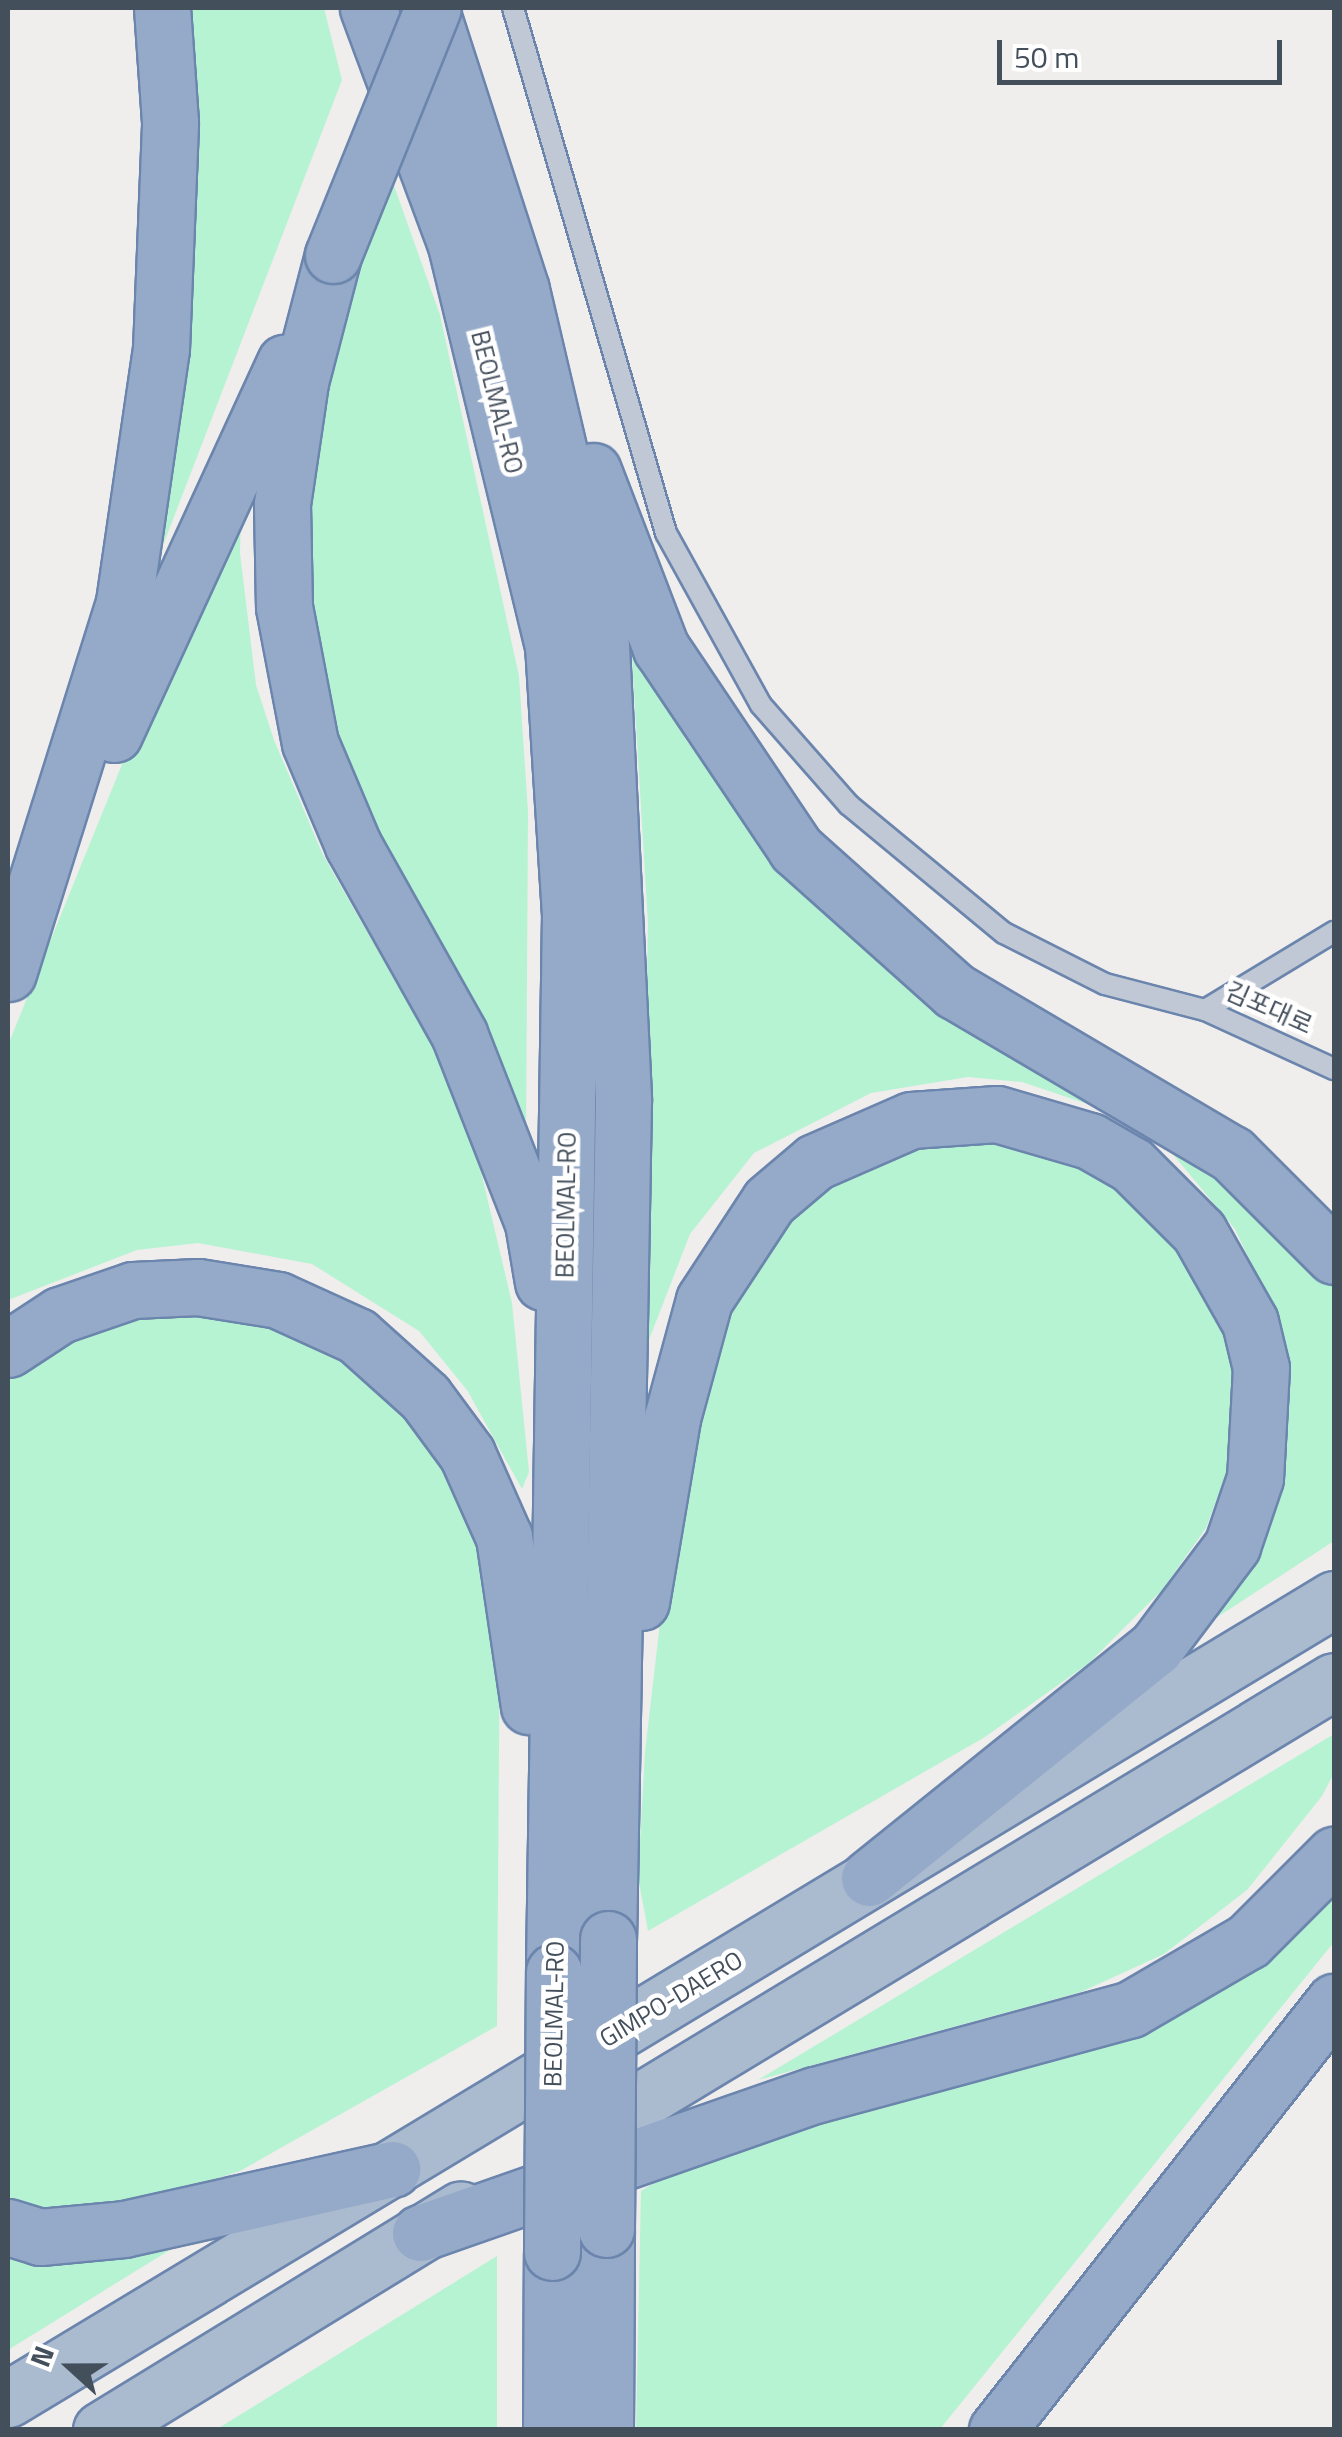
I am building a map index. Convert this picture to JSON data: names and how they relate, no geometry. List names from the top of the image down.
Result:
{
  "streets": {
    "highway": ["BEOLMAL-RO"],
    "main road": ["GIMPO-DAERO"],
    "lane": ["김포대로"]
  },
  "scale_bar": "50 m",
  "north": "left"
}
